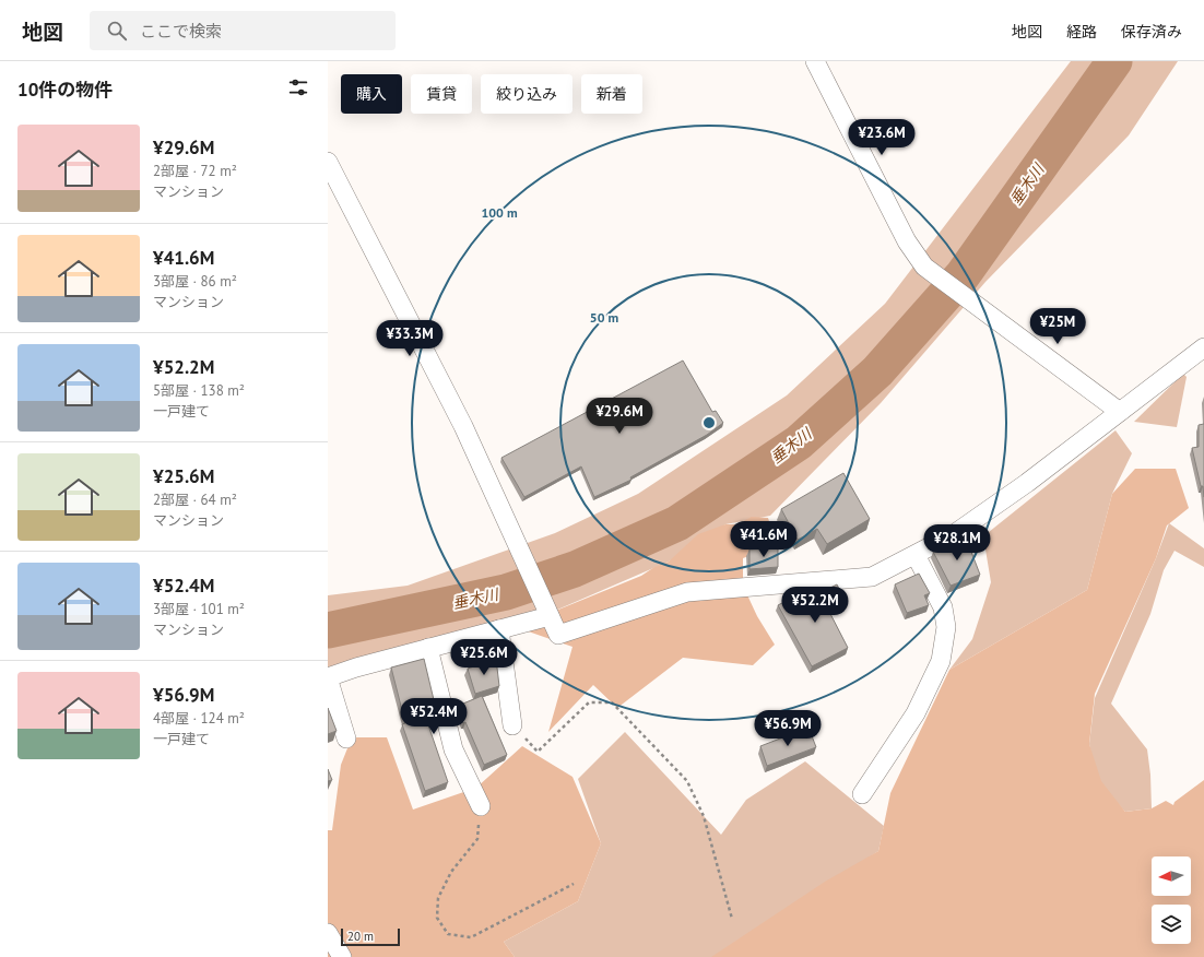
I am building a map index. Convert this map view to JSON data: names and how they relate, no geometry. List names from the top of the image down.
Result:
{
  "water": ["垂木川"],
  "scale_bar": "20 m",
  "north": "left",
  "page": {
    "header": "地図",
    "search": "ここで検索",
    "nav": ["地図", "経路", "保存済み"],
    "heading": "10件の物件",
    "chip": [
      "購入",
      "賃貸",
      "絞り込み",
      "新着"
    ],
    "list": [
      {
        "name": "¥29.6M",
        "note": "2部屋 · 72 m² · マンション"
      },
      {
        "name": "¥41.6M",
        "note": "3部屋 · 86 m² · マンション"
      },
      {
        "name": "¥52.2M",
        "note": "5部屋 · 138 m² · 一戸建て"
      },
      {
        "name": "¥25.6M",
        "note": "2部屋 · 64 m² · マンション"
      },
      {
        "name": "¥52.4M",
        "note": "3部屋 · 101 m² · マンション"
      },
      {
        "name": "¥56.9M",
        "note": "4部屋 · 124 m² · 一戸建て"
      }
    ],
    "price": [
      "¥23.6M",
      "¥25M",
      "¥33.3M",
      "¥29.6M",
      "¥41.6M",
      "¥28.1M",
      "¥52.2M",
      "¥25.6M",
      "¥52.4M",
      "¥56.9M"
    ],
    "scale": "20 m"
  },
  "rings": ["100 m", "50 m"]
}
